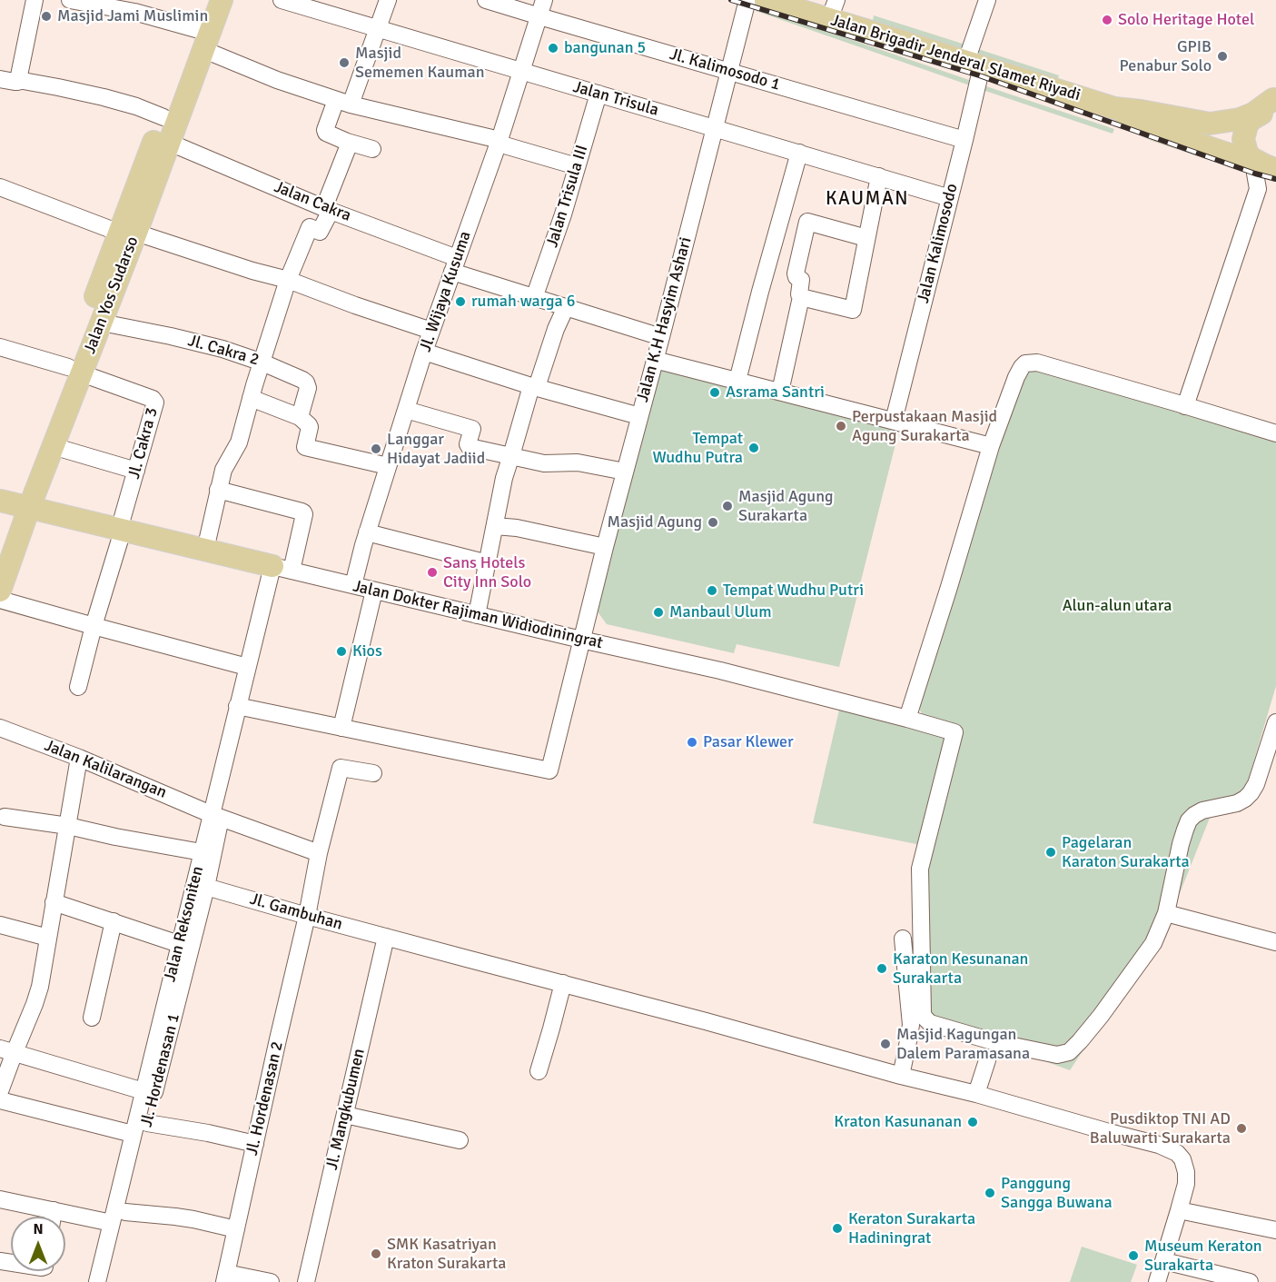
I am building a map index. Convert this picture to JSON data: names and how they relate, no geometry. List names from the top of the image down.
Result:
{
  "streets": {
    "main road": ["Jalan Brigadir Jenderal Slamet Riyadi", "Jalan Yos Sudarso", "Jalan Dokter Rajiman Widiodiningrat"],
    "street": [
      "Jl. Kalimosodo 1",
      "Jalan Trisula",
      "Jalan Trisula III",
      "Jalan Cakra",
      "Jalan Kalimosodo",
      "Jl. Wijaya Kusuma",
      "Jalan K.H Hasyim Ashari",
      "Jl. Cakra 2",
      "Jl. Cakra 3",
      "Jalan Kalilarangan",
      "Jl. Gambuhan",
      "Jalan Reksoniten",
      "Jl. Hordenasan 1",
      "Jl. Hordenasan 2",
      "Jl. Mangkubumen"
    ]
  },
  "crossings": [
    ["Jalan Brigadir Jenderal Slamet Riyadi", "Jalan Kalimosodo"],
    ["Jl. Kalimosodo 1", "Jalan Kalimosodo"],
    ["Jl. Kalimosodo 1", "Jl. Wijaya Kusuma"],
    ["Jl. Kalimosodo 1", "Jalan K.H Hasyim Ashari"],
    ["Jalan Trisula", "Jalan Trisula III"],
    ["Jalan Trisula", "Jalan Kalimosodo"],
    ["Jalan Trisula", "Jl. Wijaya Kusuma"],
    ["Jalan Trisula", "Jalan K.H Hasyim Ashari"],
    ["Jalan Trisula III", "Jalan Cakra"],
    ["Jalan Cakra", "Jl. Wijaya Kusuma"],
    ["Jalan Cakra", "Jalan Yos Sudarso"],
    ["Jalan Cakra", "Jalan K.H Hasyim Ashari"],
    ["Jl. Wijaya Kusuma", "Jalan Dokter Rajiman Widiodiningrat"],
    ["Jalan Yos Sudarso", "Jl. Cakra 2"],
    ["Jalan Yos Sudarso", "Jl. Cakra 3"],
    ["Jalan Yos Sudarso", "Jalan Dokter Rajiman Widiodiningrat"],
    ["Jalan K.H Hasyim Ashari", "Jalan Dokter Rajiman Widiodiningrat"],
    ["Jl. Cakra 3", "Jalan Dokter Rajiman Widiodiningrat"],
    ["Jalan Dokter Rajiman Widiodiningrat", "Jalan Reksoniten"],
    ["Jalan Kalilarangan", "Jalan Reksoniten"],
    ["Jalan Kalilarangan", "Jl. Hordenasan 1"],
    ["Jalan Kalilarangan", "Jl. Hordenasan 2"],
    ["Jl. Gambuhan", "Jl. Hordenasan 1"],
    ["Jl. Gambuhan", "Jl. Hordenasan 2"],
    ["Jl. Gambuhan", "Jl. Mangkubumen"],
    ["Jalan Reksoniten", "Jl. Hordenasan 1"]
  ],
  "districts": ["KAUMAN"],
  "parks": ["Alun-alun utara"],
  "places": [
    "Masjid Jami Muslimin",
    "Solo Heritage Hotel",
    "bangunan 5",
    "GPIB Penabur Solo",
    "Masjid Sememen Kauman",
    "rumah warga 6",
    "Asrama Santri",
    "Perpustakaan Masjid Agung Surakarta",
    "Tempat Wudhu Putra",
    "Langgar Hidayat Jadiid",
    "Masjid Agung Surakarta",
    "Masjid Agung",
    "Sans Hotels City Inn Solo",
    "Tempat Wudhu Putri",
    "Manbaul Ulum",
    "Kios",
    "Pasar Klewer",
    "Pagelaran Karaton Surakarta",
    "Karaton Kesunanan Surakarta",
    "Masjid Kagungan Dalem Paramasana",
    "Kraton Kasunanan",
    "Pusdiktop TNI AD Baluwarti Surakarta",
    "Panggung Sangga Buwana",
    "Keraton Surakarta Hadiningrat",
    "SMK Kasatriyan Kraton Surakarta",
    "Museum Keraton Surakarta"
  ],
  "north": "top"
}
